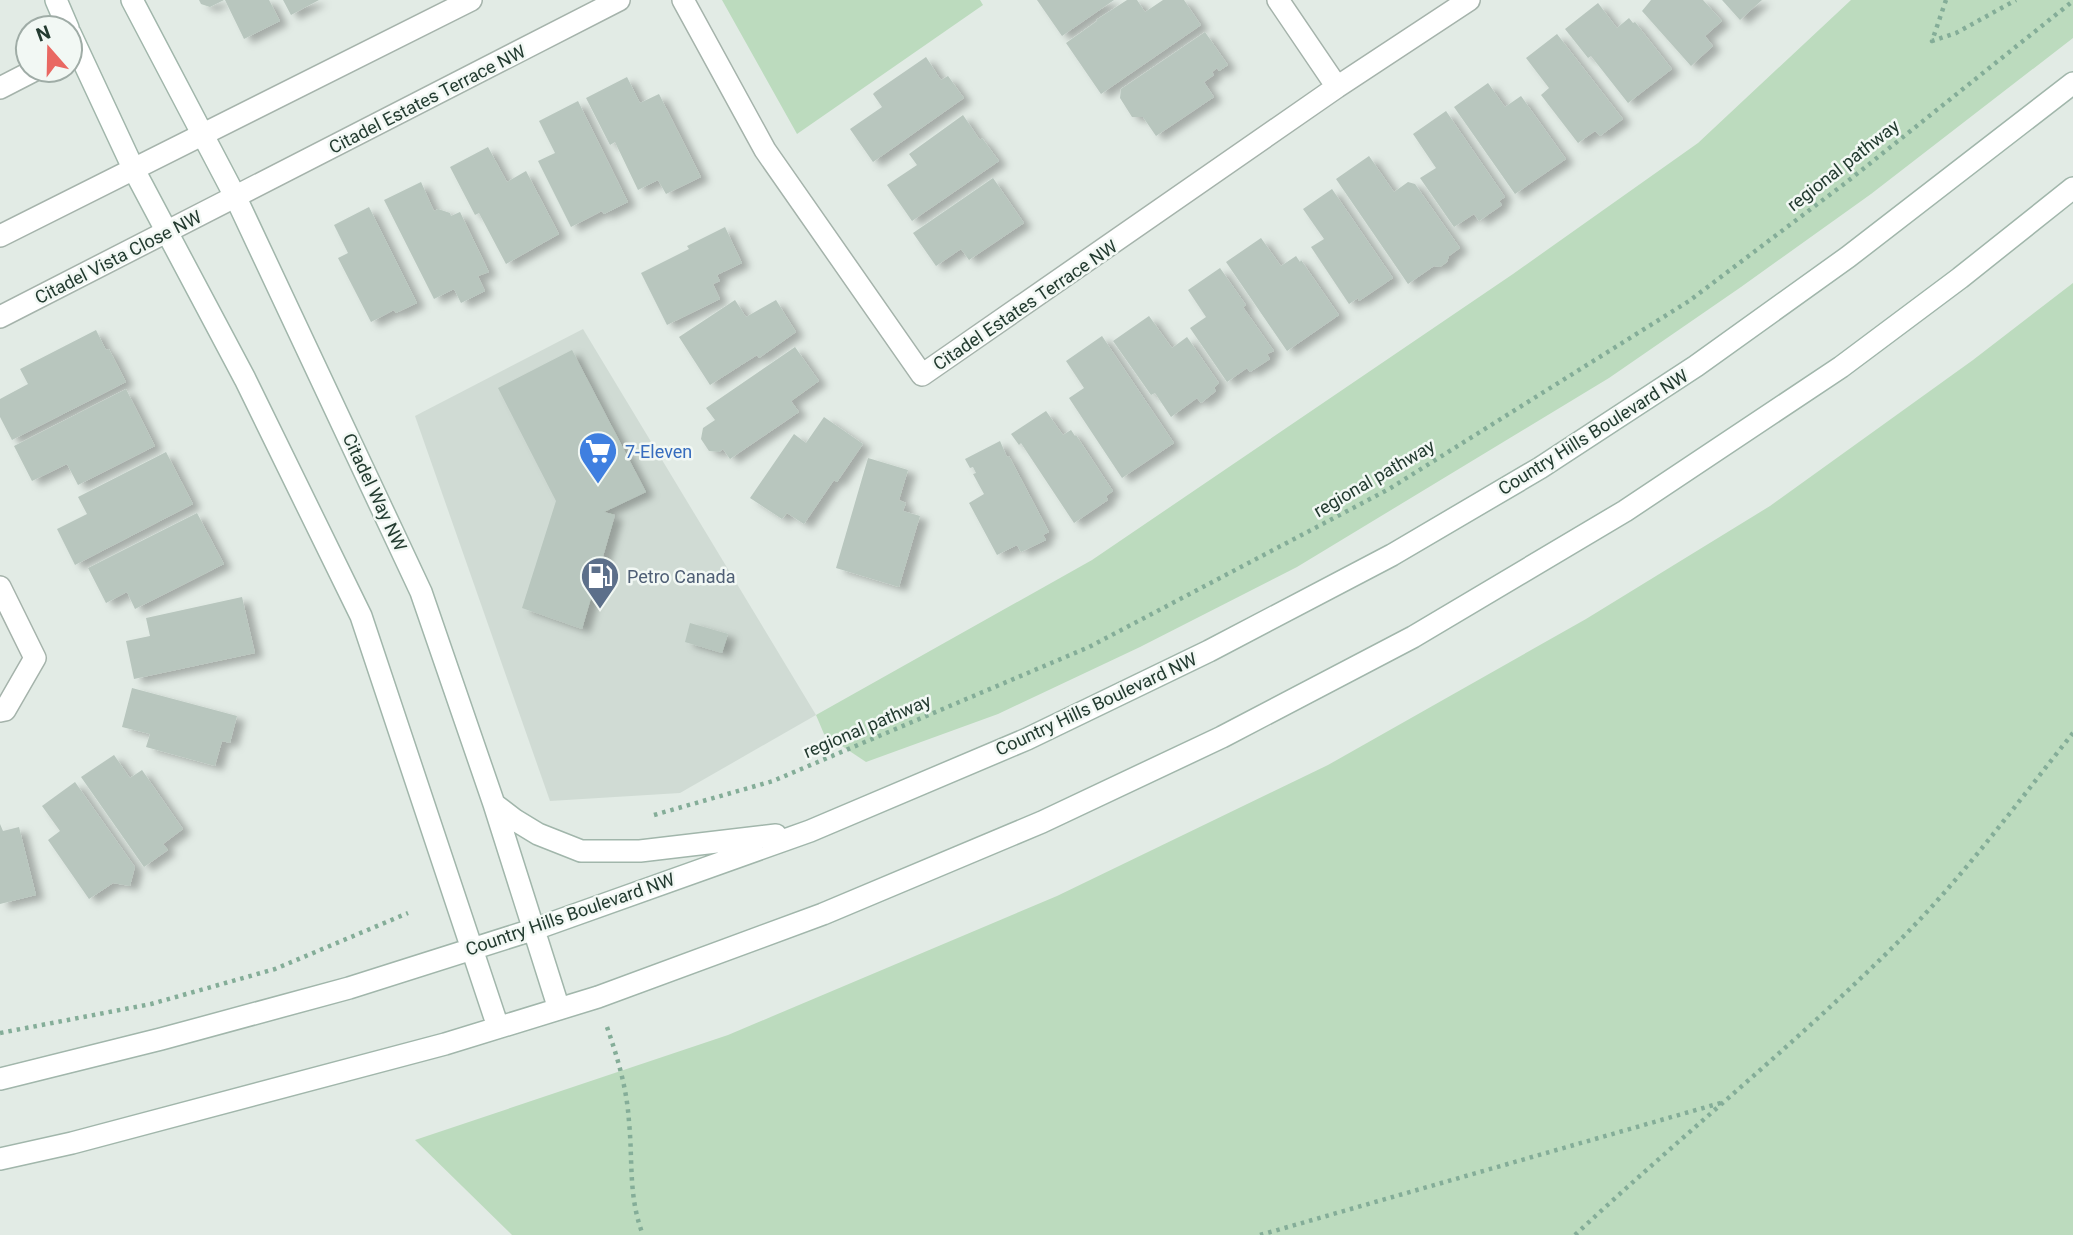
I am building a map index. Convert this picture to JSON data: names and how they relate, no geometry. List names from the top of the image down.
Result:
{
  "streets": {
    "main road": [
      "Citadel Estates Terrace NW",
      "Citadel Vista Close NW",
      "Country Hills Boulevard NW",
      "Citadel Way NW"
    ],
    "path": ["regional pathway"]
  },
  "crossings": [
    ["Citadel Estates Terrace NW", "Citadel Vista Close NW"],
    ["Citadel Estates Terrace NW", "Citadel Way NW"],
    ["Citadel Vista Close NW", "Citadel Way NW"],
    ["Country Hills Boulevard NW", "Citadel Way NW"]
  ],
  "places": {
    "supermarket": ["7-Eleven"],
    "fuel station": ["Petro Canada"]
  },
  "north": "top"
}
